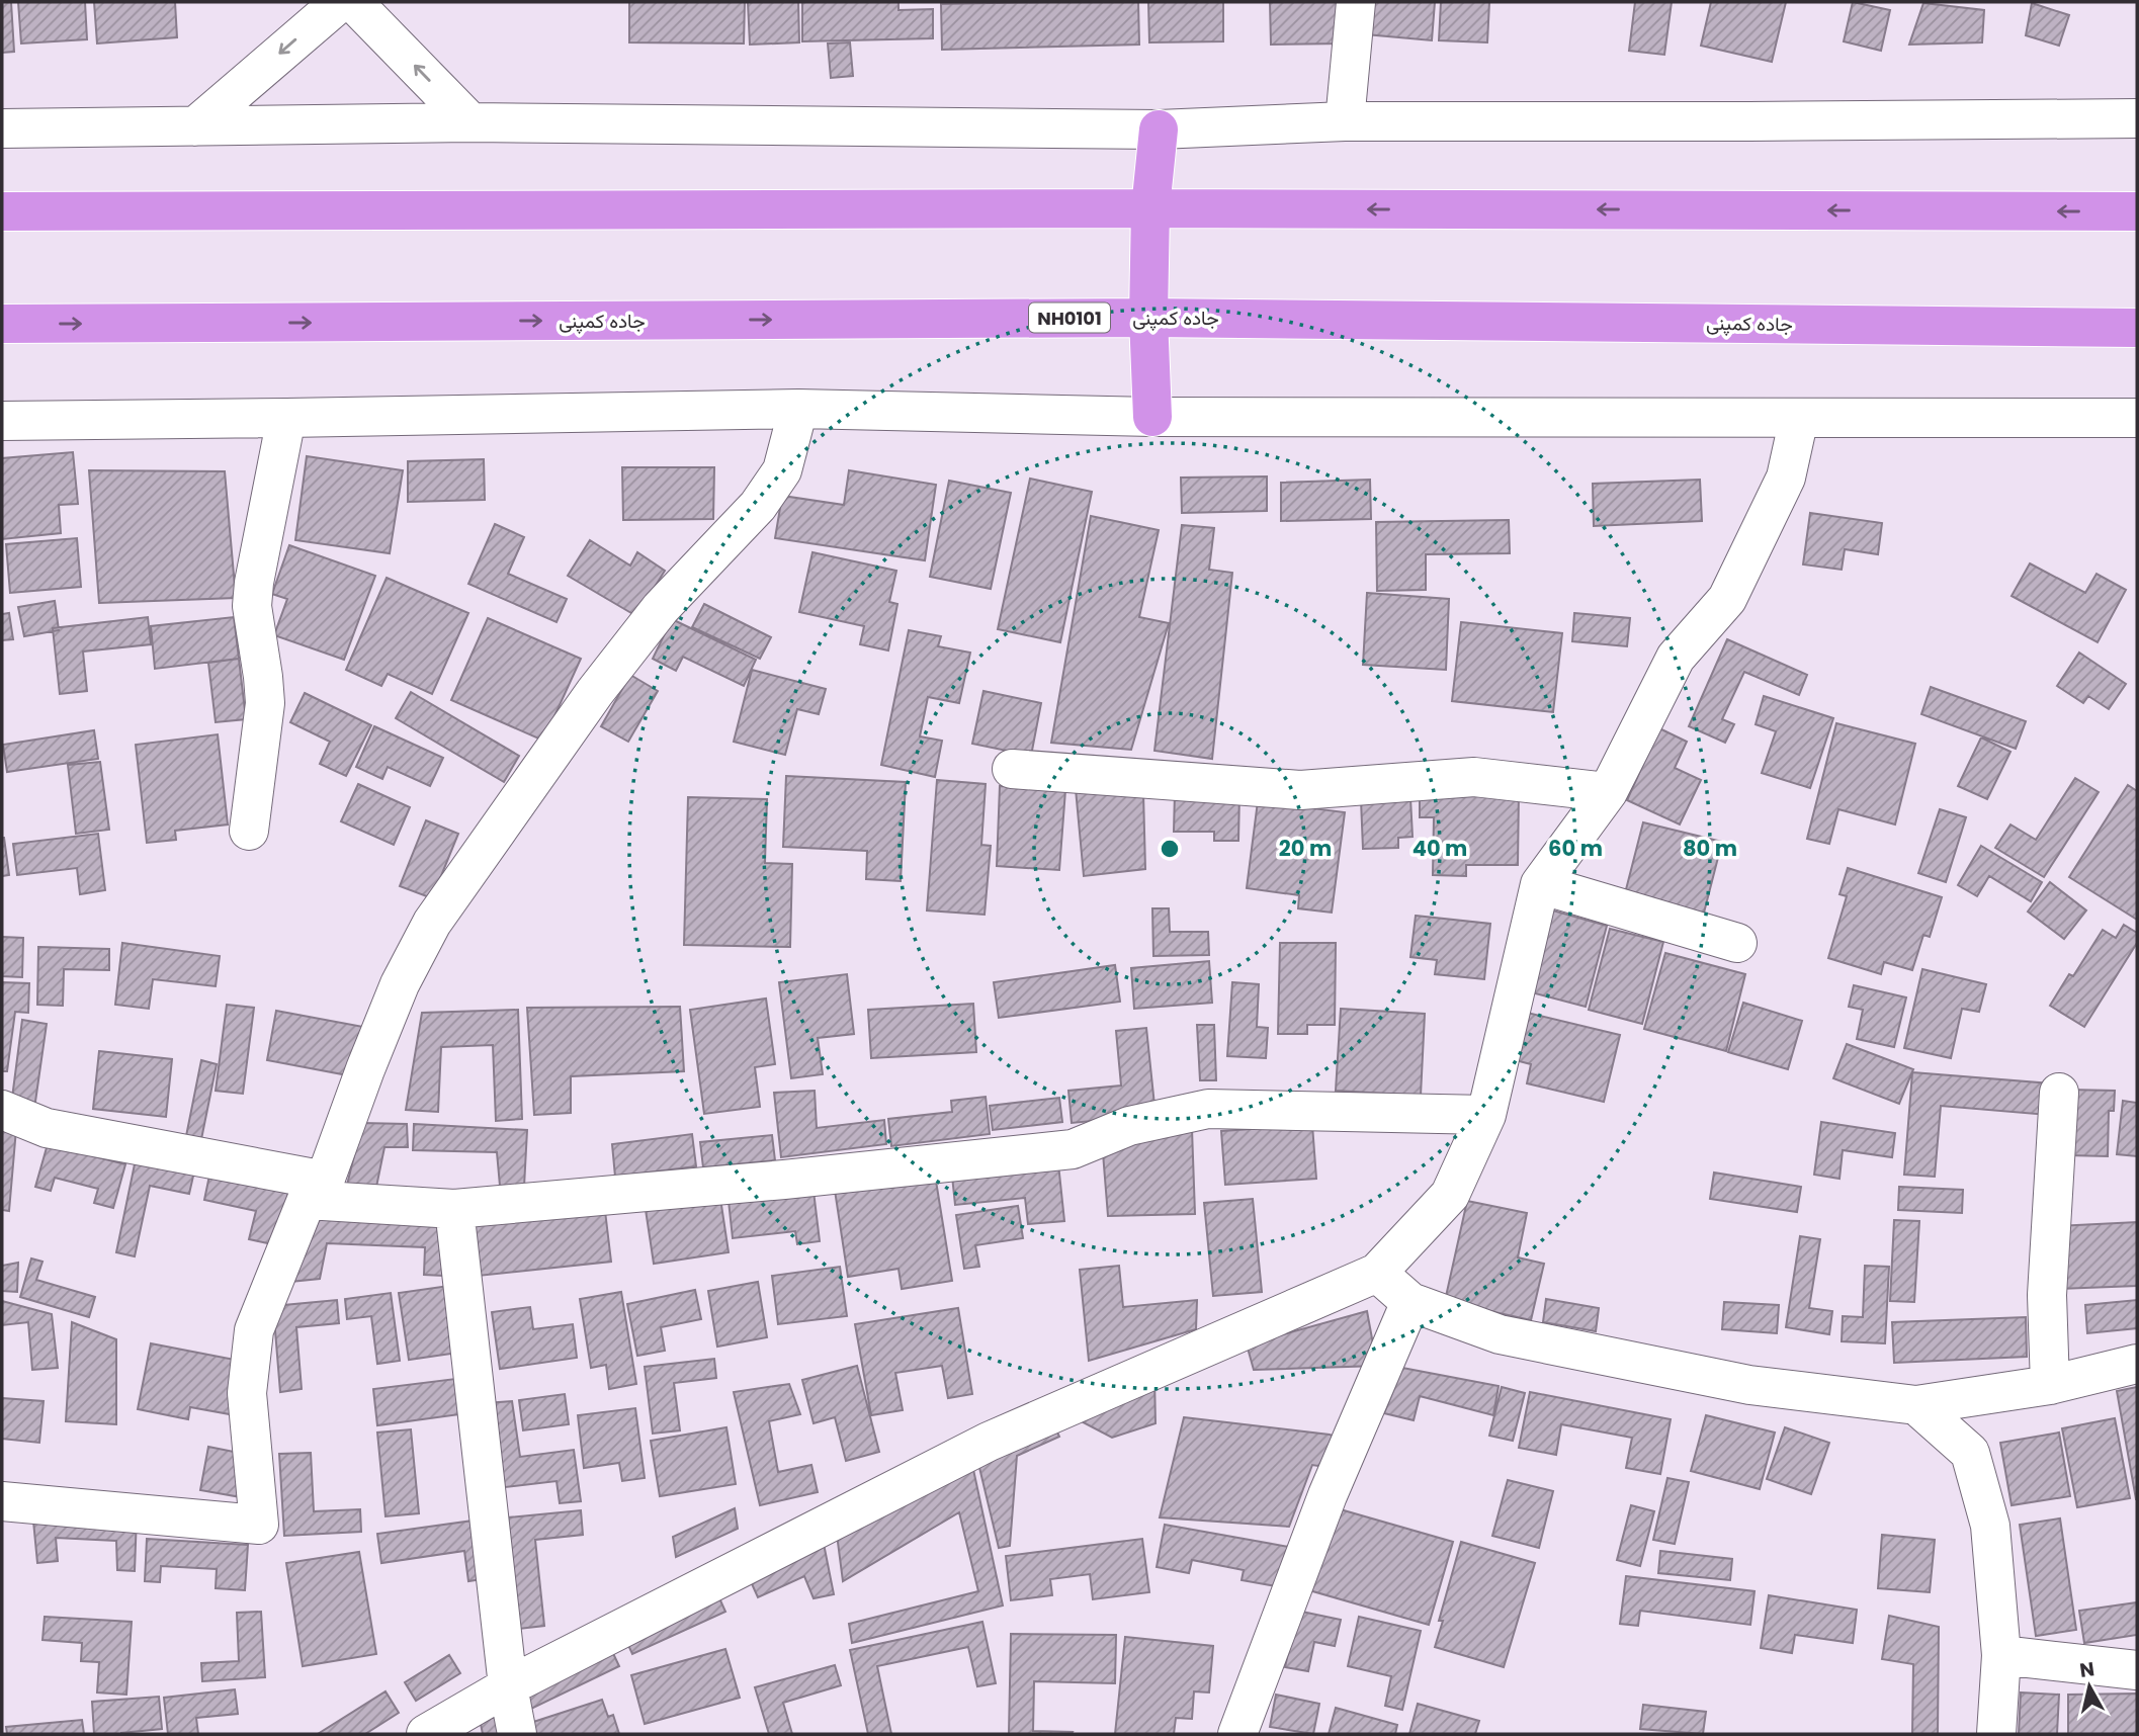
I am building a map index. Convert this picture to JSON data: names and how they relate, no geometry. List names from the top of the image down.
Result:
{
  "streets": {
    "highway": ["NH0101", "جاده کمپنی"]
  },
  "north": "top",
  "rings": [
    "20 m",
    "40 m",
    "60 m",
    "80 m"
  ]
}
